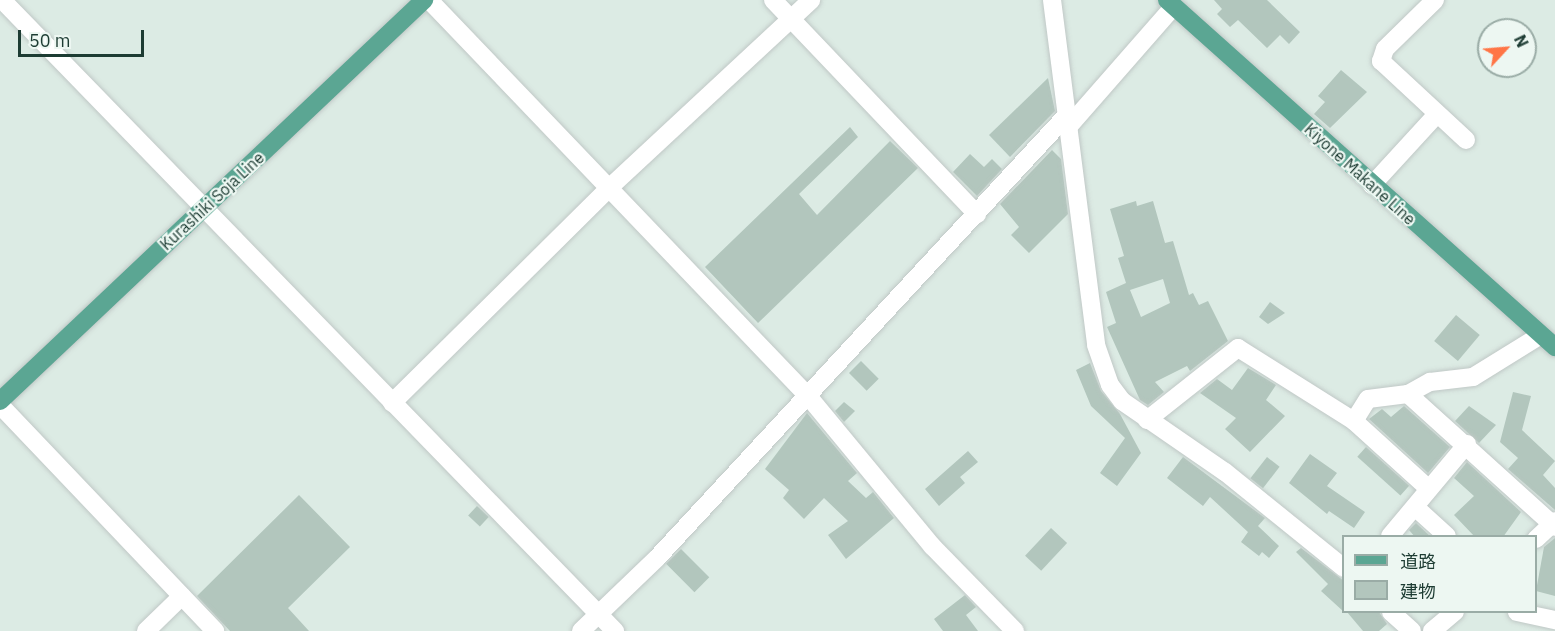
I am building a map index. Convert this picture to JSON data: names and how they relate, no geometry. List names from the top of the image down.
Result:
{
  "streets": {
    "main road": ["Kiyone Makane Line", "Kurashiki Soja Line"]
  },
  "legend": ["道路", "建物"],
  "scale_bar": "50 m",
  "north": "top right"
}
